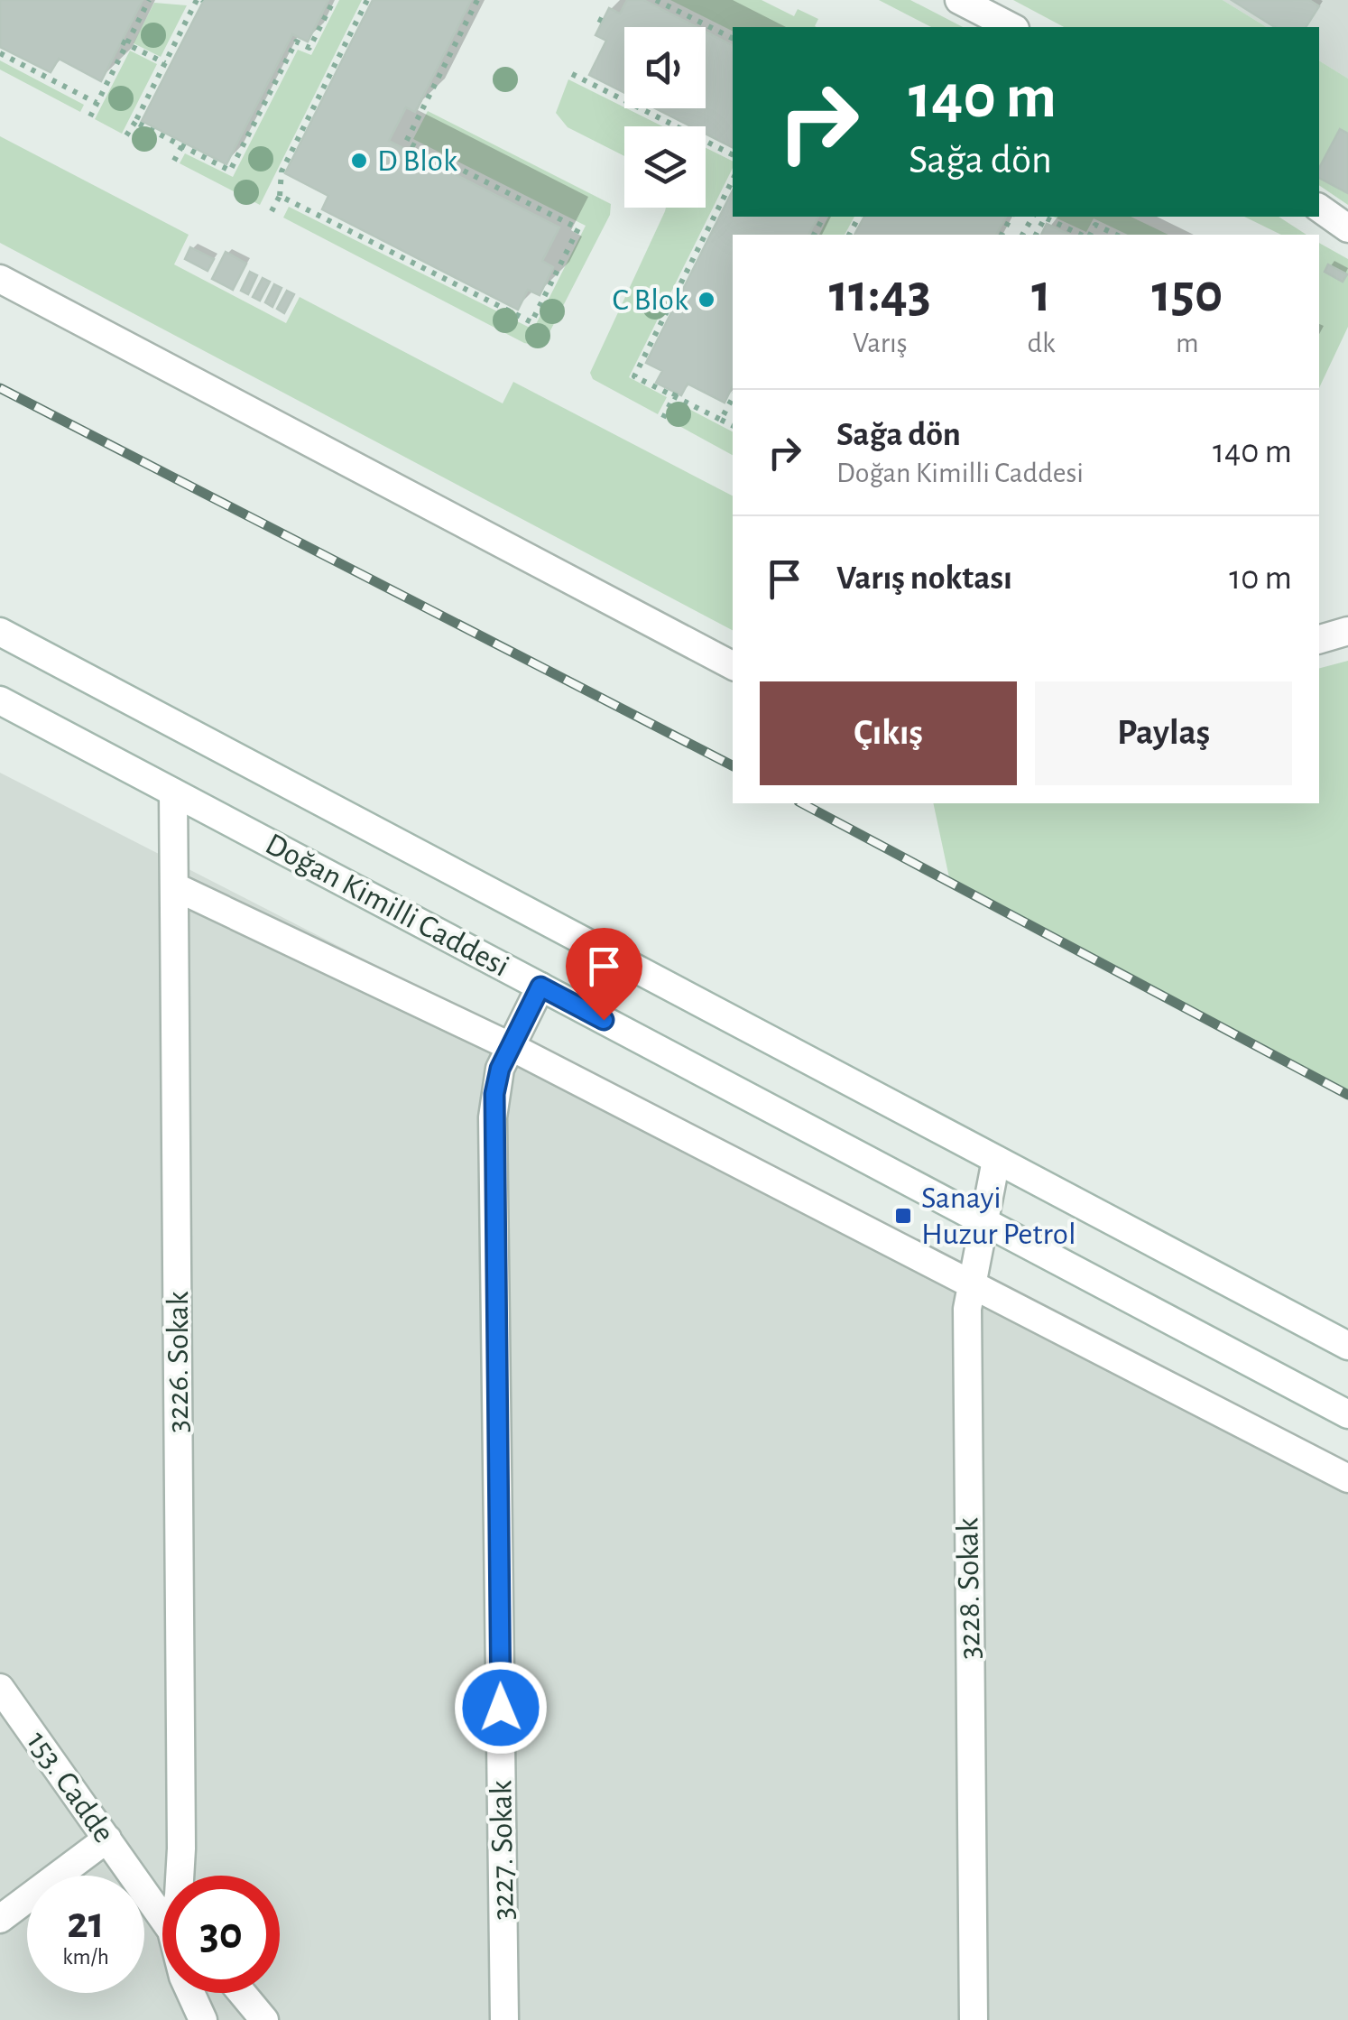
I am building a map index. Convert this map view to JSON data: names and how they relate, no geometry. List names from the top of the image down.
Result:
{
  "streets": {
    "street": [
      "Doğan Kimilli Caddesi",
      "3226. Sokak",
      "3228. Sokak",
      "153. Cadde",
      "3227. Sokak"
    ]
  },
  "crossings": [
    ["Doğan Kimilli Caddesi", "3226. Sokak"],
    ["Doğan Kimilli Caddesi", "3228. Sokak"],
    ["Doğan Kimilli Caddesi", "3227. Sokak"]
  ],
  "places": {
    "other": ["D Blok", "C Blok"],
    "transit": ["Sanayi Huzur Petrol"]
  },
  "page": {
    "turn": ["140 m", "Sağa dön"],
    "eta": [
      "11:43",
      "Varış",
      "1",
      "dk",
      "150",
      "m"
    ],
    "list": [
      {
        "name": "Sağa dön",
        "note": "Doğan Kimilli Caddesi",
        "value": "140 m"
      },
      {
        "name": "Varış noktası",
        "value": "10 m"
      }
    ],
    "buttons": ["Çıkış", "Paylaş"],
    "speed": "21 km/h",
    "limit": "30"
  }
}
